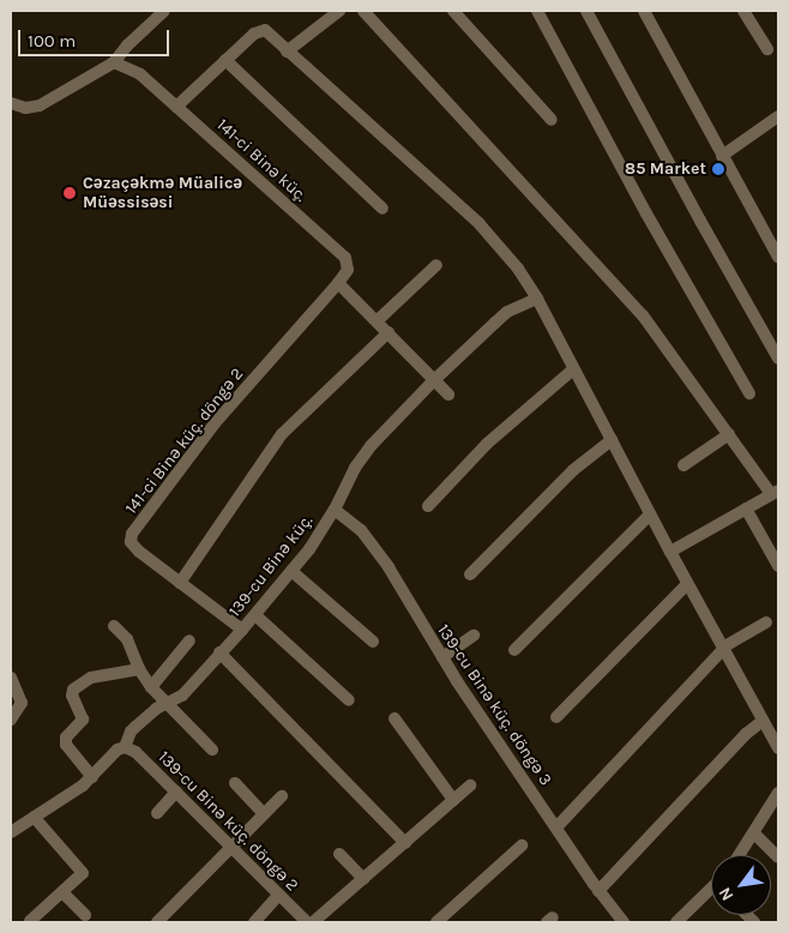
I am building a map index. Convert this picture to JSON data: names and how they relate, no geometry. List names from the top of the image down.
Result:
{
  "streets": {
    "street": [
      "141-ci Binə küç.",
      "141-ci Binə küç. döngə 2",
      "139-cu Binə küç.",
      "139-cu Binə küç. döngə 3",
      "139-cu Binə küç. döngə 2"
    ]
  },
  "crossings": [
    ["141-ci Binə küç.", "141-ci Binə küç. döngə 2"],
    ["141-ci Binə küç. döngə 2", "139-cu Binə küç."],
    ["139-cu Binə küç.", "139-cu Binə küç. döngə 3"],
    ["139-cu Binə küç.", "139-cu Binə küç. döngə 2"]
  ],
  "places": ["85 Market", "Cəzaçəkmə Müalicə Müəssisəsi"],
  "scale_bar": "100 m",
  "north": "bottom left"
}
